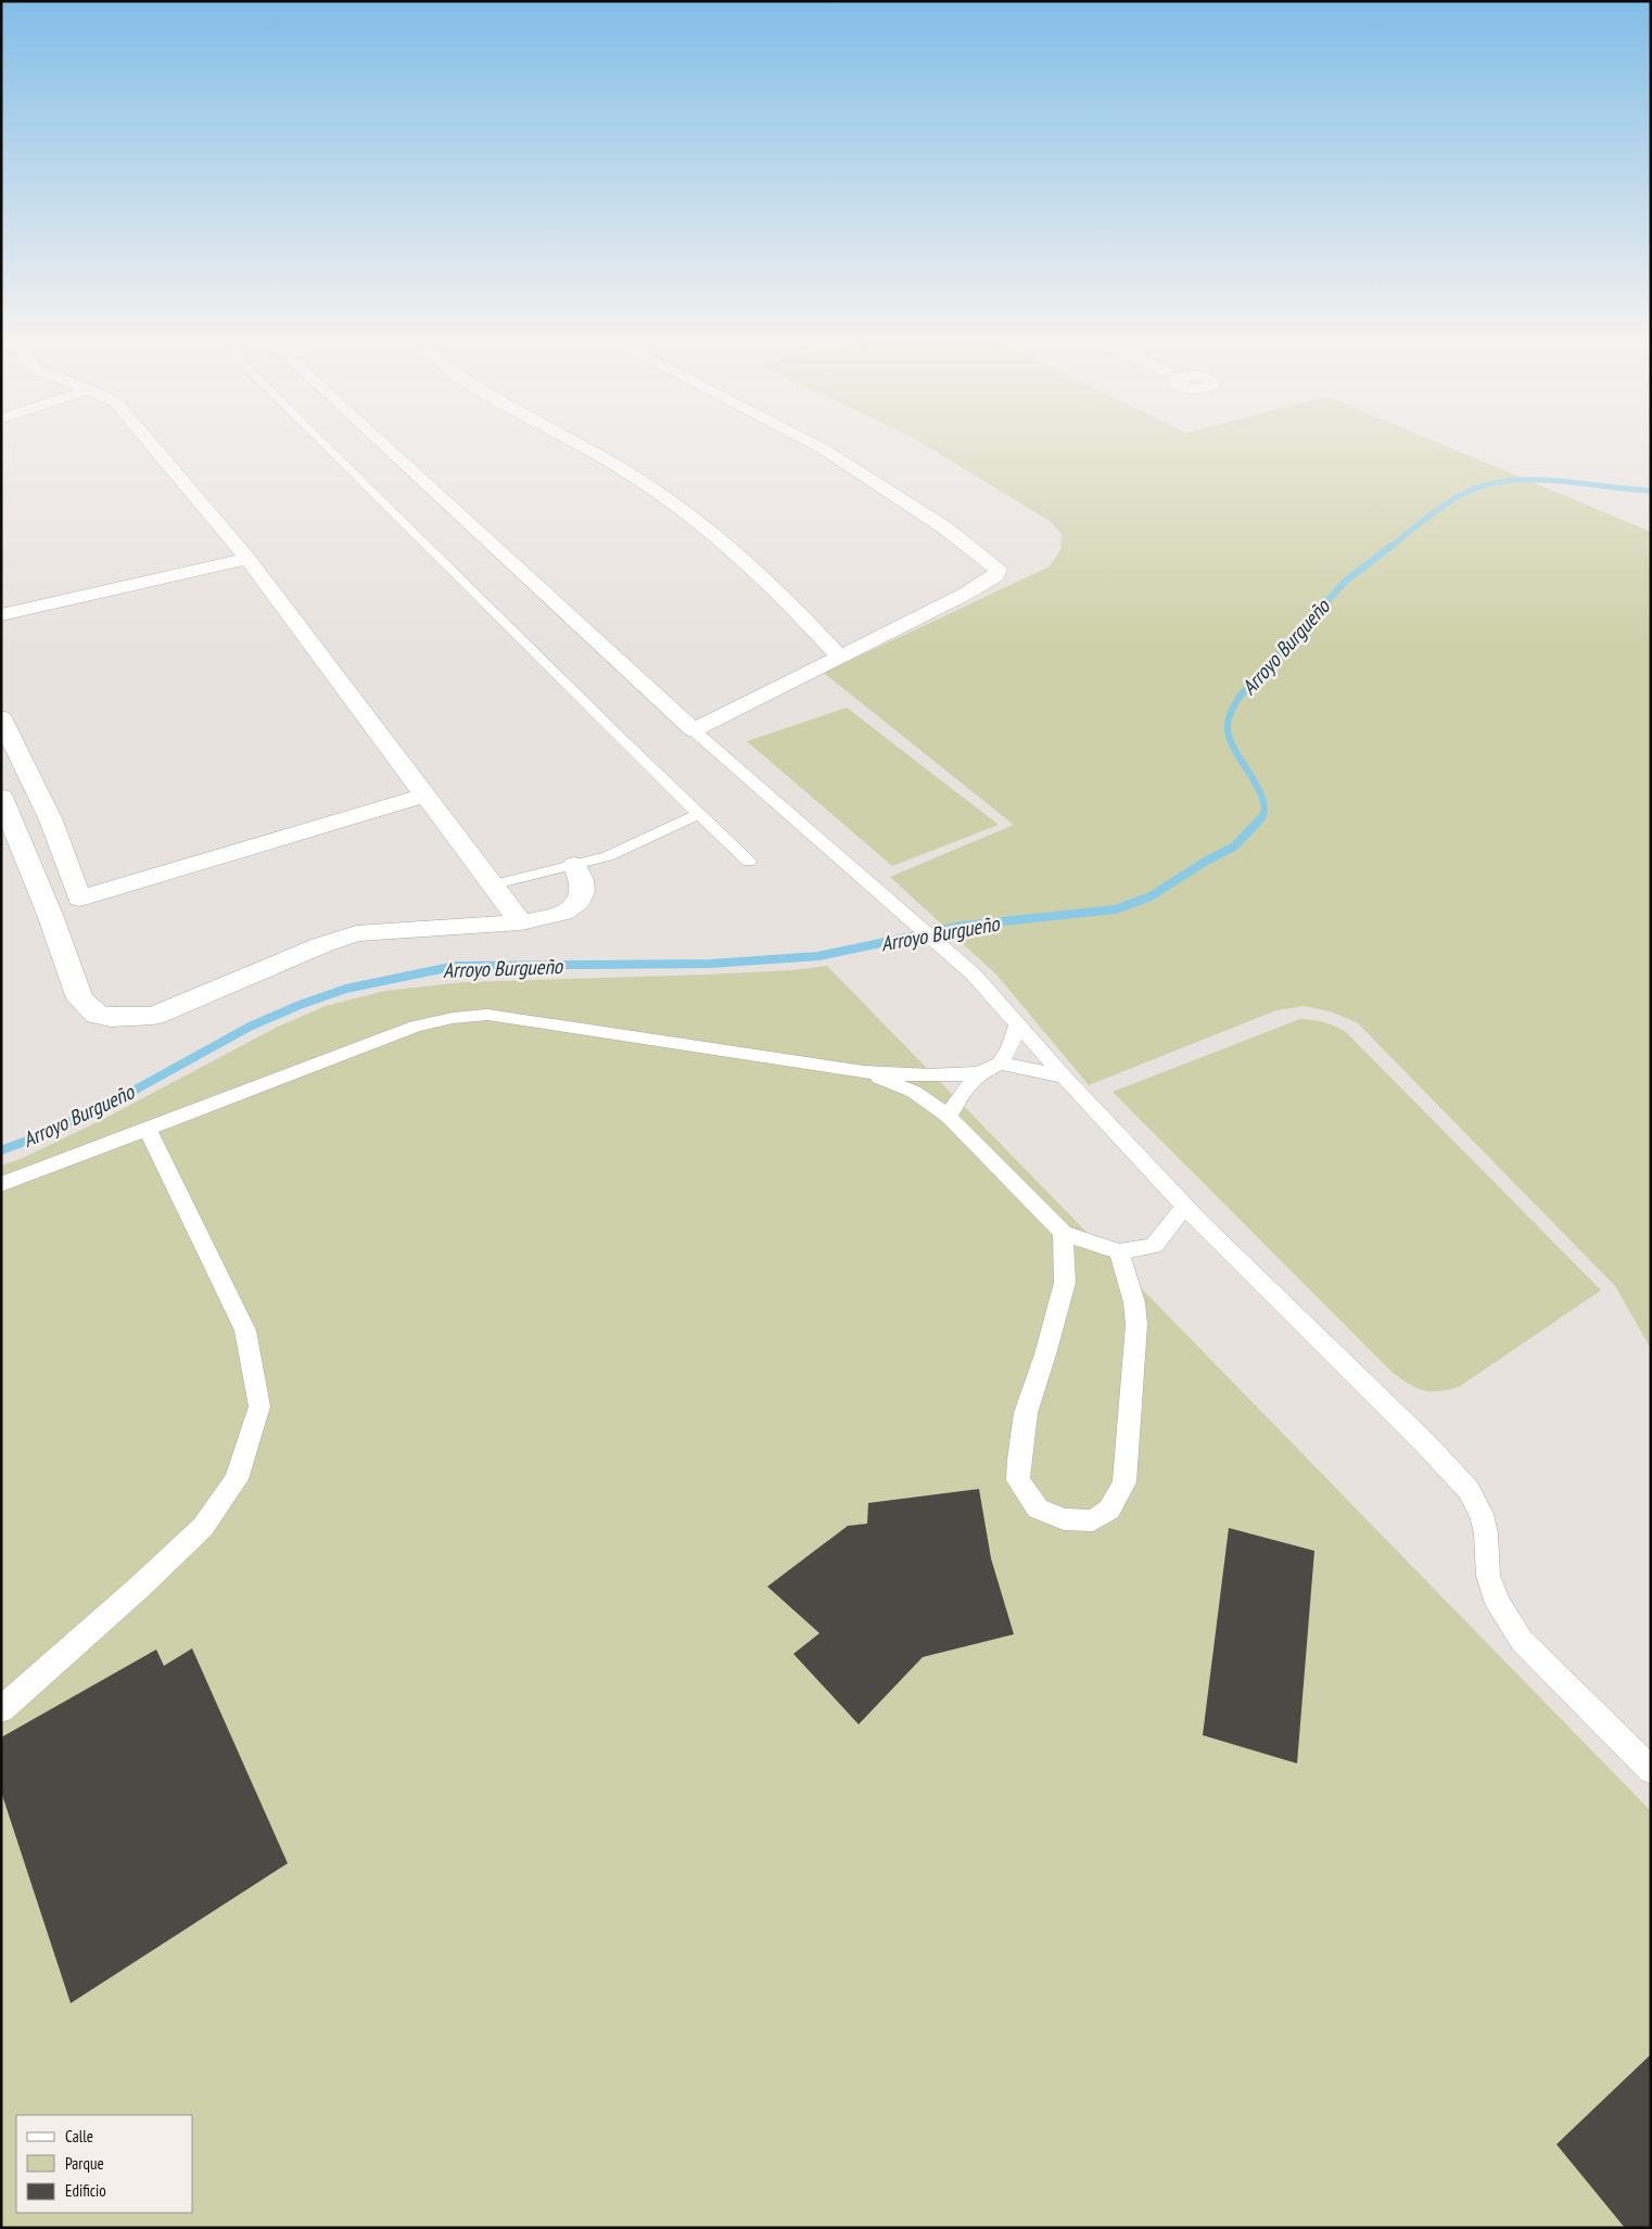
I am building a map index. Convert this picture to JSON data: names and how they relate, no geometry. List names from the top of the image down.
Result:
{
  "water": ["Arroyo Burgueño"],
  "legend": ["Calle", "Parque", "Edificio"]
}
